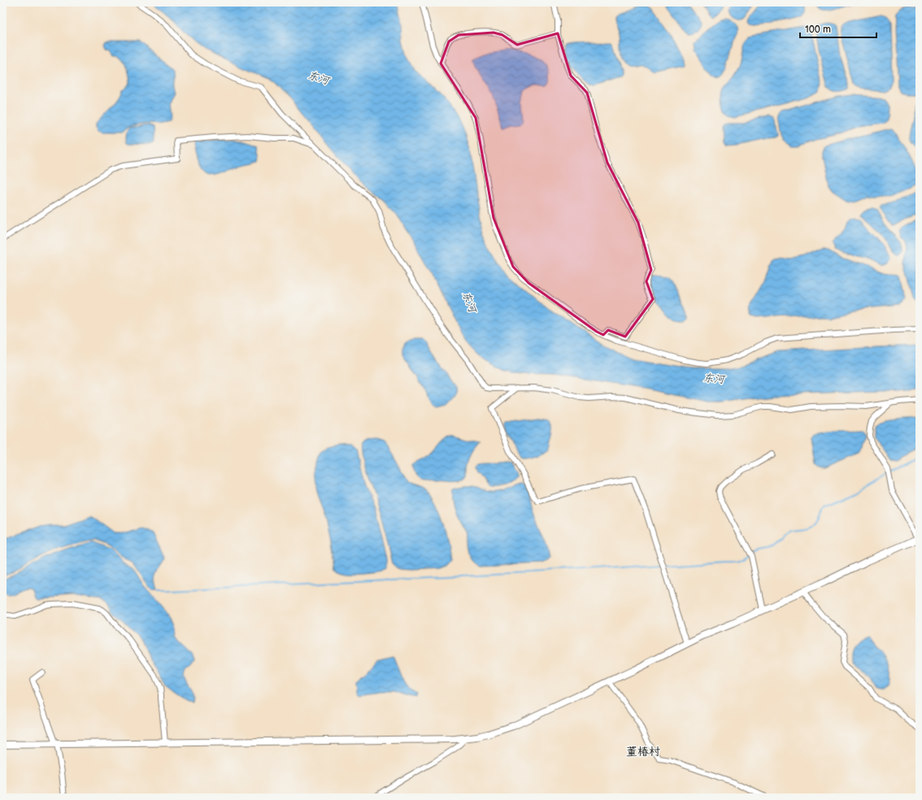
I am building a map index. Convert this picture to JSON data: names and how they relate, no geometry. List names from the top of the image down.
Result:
{
  "districts": ["董椿村"],
  "water": ["东河"],
  "scale_bar": "100 m"
}
